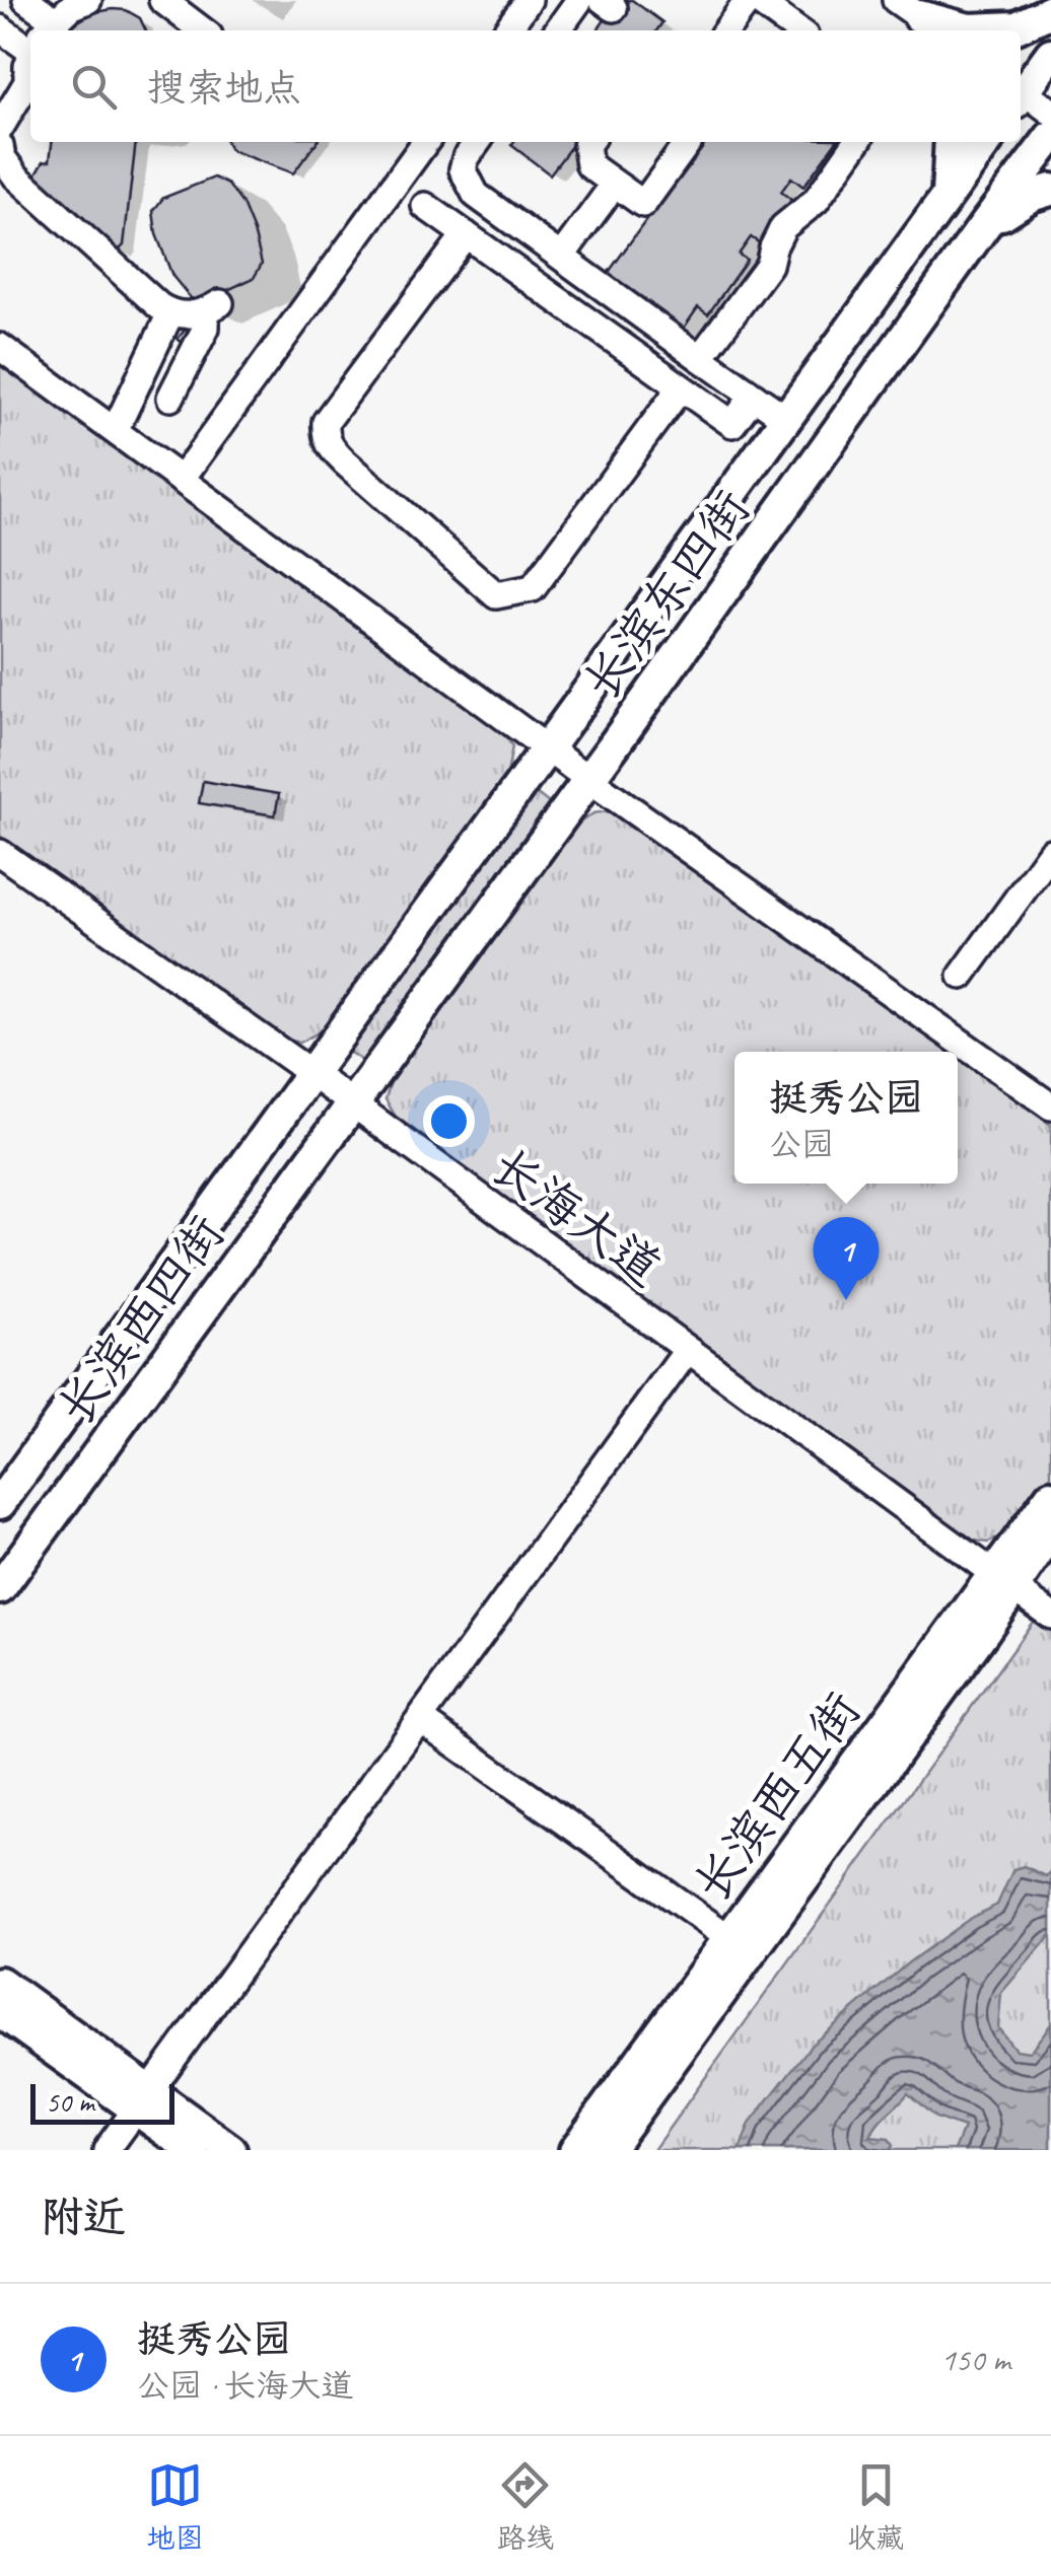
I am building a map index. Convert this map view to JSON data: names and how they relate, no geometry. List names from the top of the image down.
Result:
{
  "streets": {
    "main road": ["长滨东四街", "长滨西四街", "长滨西五街"],
    "street": ["长海大道"]
  },
  "crossings": [
    ["长滨东四街", "长海大道"],
    ["长滨东四街", "长滨西四街"],
    ["长海大道", "长滨西四街"],
    ["长海大道", "长滨西五街"]
  ],
  "scale_bar": "50 m",
  "page": {
    "search": "搜索地点",
    "popup": ["挺秀公园", "公园"],
    "pins": "1",
    "scale": "50 m",
    "heading": "附近",
    "list": [
      {
        "mark": "1",
        "name": "挺秀公园",
        "note": "公园 · 长海大道",
        "value": "150 m"
      }
    ],
    "nav": ["地图", "路线", "收藏"]
  }
}
